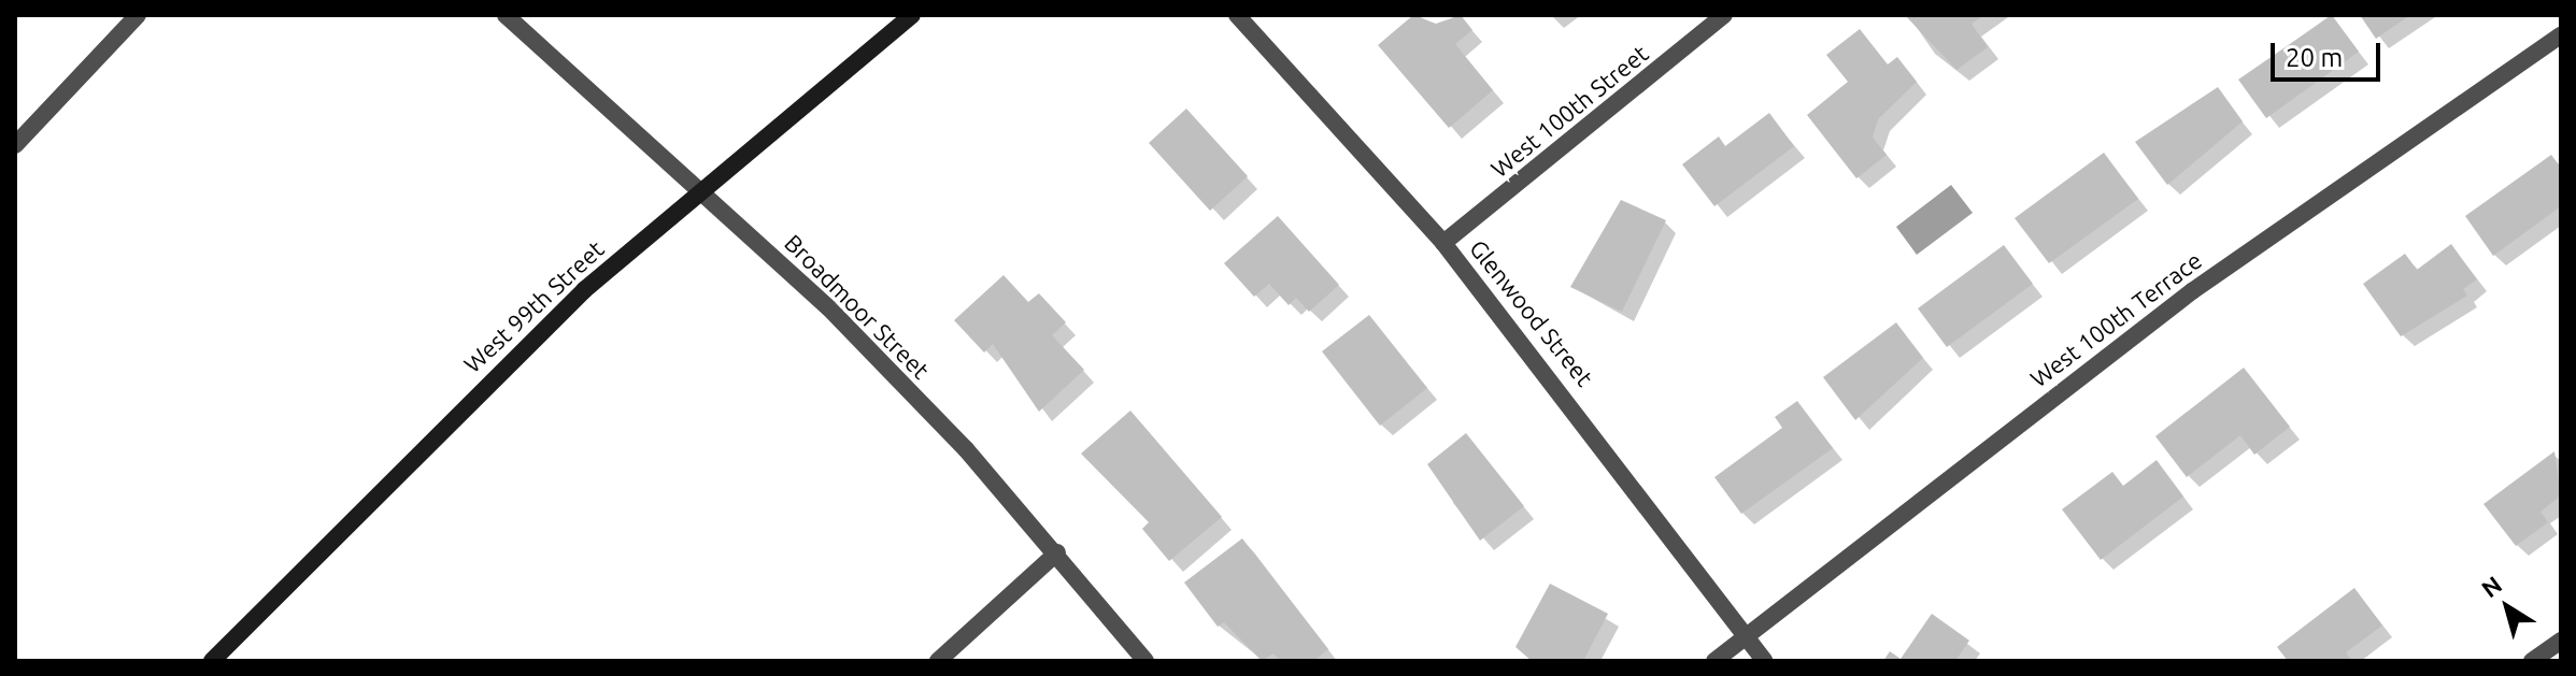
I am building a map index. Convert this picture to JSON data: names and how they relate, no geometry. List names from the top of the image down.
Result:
{
  "streets": {
    "street": [
      "West 100th Street",
      "West 99th Street",
      "Broadmoor Street",
      "Glenwood Street",
      "West 100th Terrace"
    ]
  },
  "crossings": [
    ["West 100th Street", "Glenwood Street"],
    ["West 99th Street", "Broadmoor Street"],
    ["Glenwood Street", "West 100th Terrace"]
  ],
  "scale_bar": "20 m",
  "north": "top left"
}
